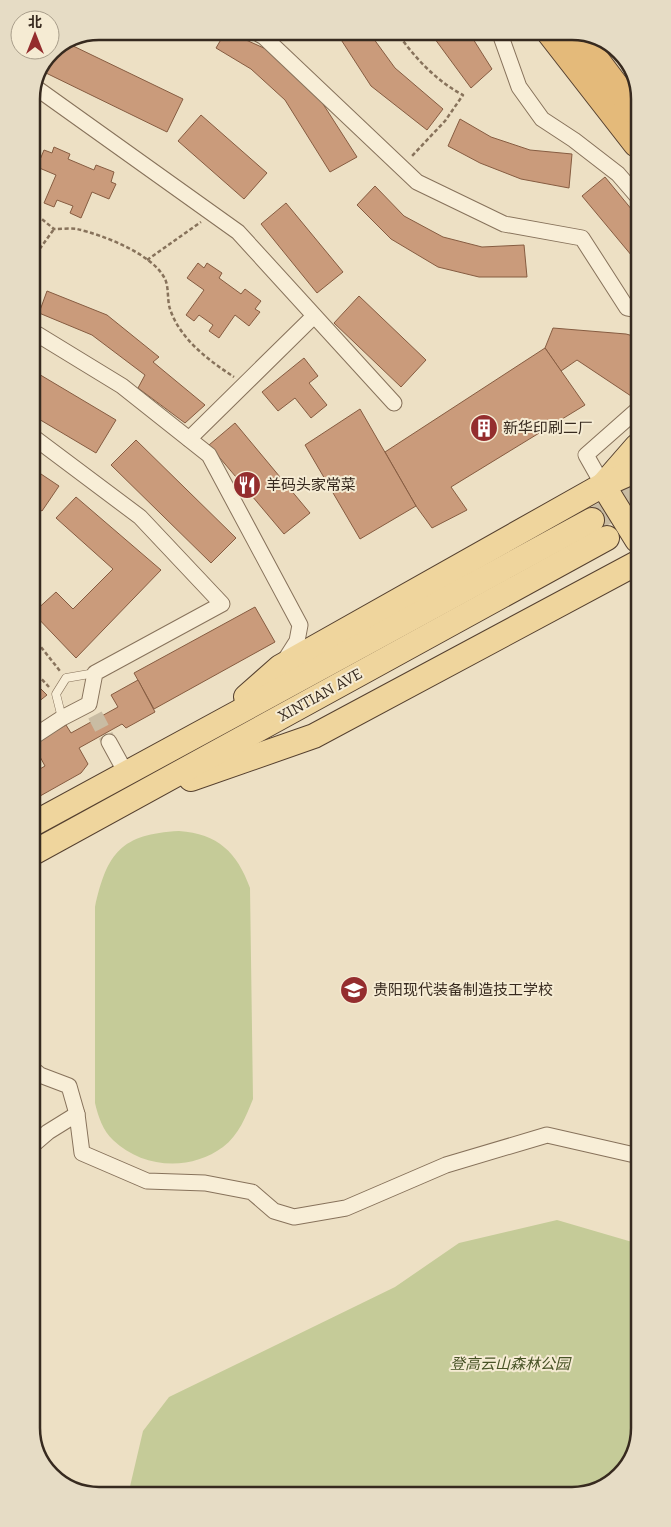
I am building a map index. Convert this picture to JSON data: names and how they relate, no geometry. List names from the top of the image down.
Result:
{
  "streets": {
    "main road": ["XINTIAN AVE"]
  },
  "parks": ["登高云山森林公园"],
  "places": {
    "building": ["新华印刷二厂"],
    "restaurant": ["羊码头家常菜"],
    "school or university": ["贵阳现代装备制造技工学校"]
  },
  "north": "top"
}
